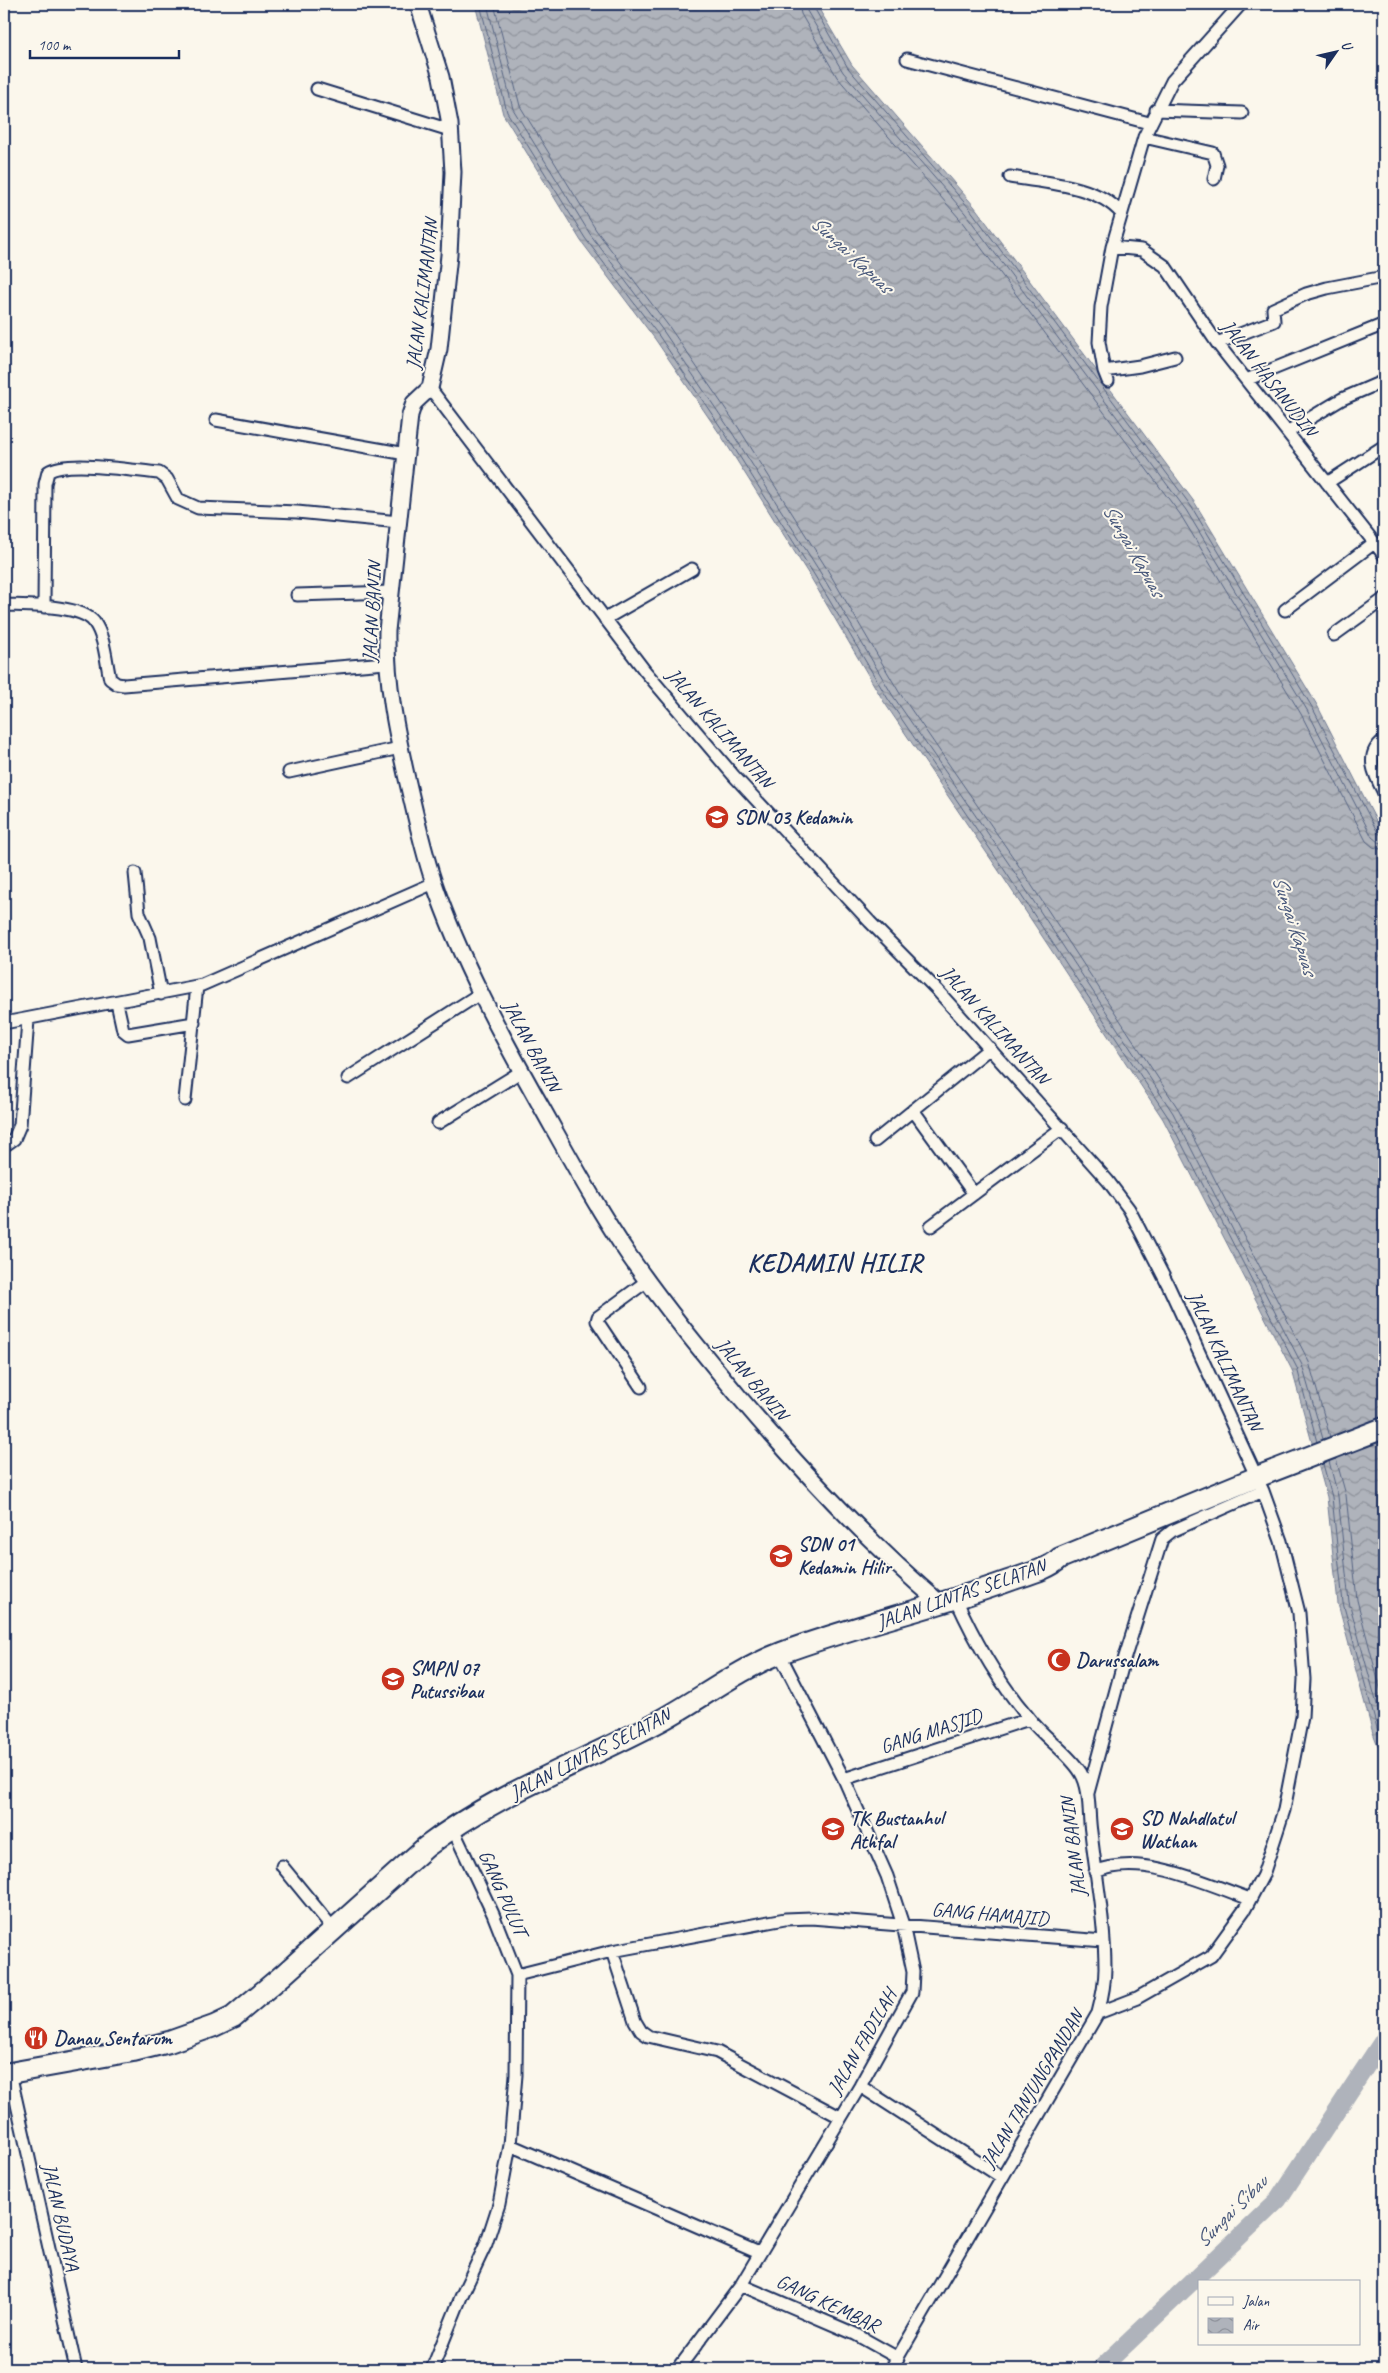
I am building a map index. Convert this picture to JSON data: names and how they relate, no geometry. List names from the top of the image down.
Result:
{
  "streets": {
    "highway": ["JALAN LINTAS SELATAN"],
    "street": [
      "JALAN KALIMANTAN",
      "JALAN HASANUDIN",
      "JALAN BANIN",
      "GANG MASJID",
      "GANG PULUT",
      "GANG HAMAJID",
      "JALAN FADILAH",
      "JALAN TANJUNGPANDAN",
      "JALAN BUDAYA",
      "GANG KEMBAR"
    ]
  },
  "crossings": [
    ["JALAN KALIMANTAN", "JALAN BANIN"],
    ["JALAN KALIMANTAN", "JALAN LINTAS SELATAN"],
    ["JALAN KALIMANTAN", "JALAN TANJUNGPANDAN"],
    ["JALAN BANIN", "JALAN LINTAS SELATAN"],
    ["JALAN BANIN", "GANG MASJID"],
    ["JALAN BANIN", "GANG HAMAJID"],
    ["JALAN BANIN", "JALAN TANJUNGPANDAN"],
    ["JALAN LINTAS SELATAN", "GANG PULUT"],
    ["JALAN LINTAS SELATAN", "JALAN FADILAH"],
    ["JALAN LINTAS SELATAN", "JALAN TANJUNGPANDAN"],
    ["JALAN LINTAS SELATAN", "JALAN BUDAYA"],
    ["GANG MASJID", "JALAN FADILAH"],
    ["GANG PULUT", "GANG HAMAJID"],
    ["GANG HAMAJID", "JALAN FADILAH"],
    ["JALAN FADILAH", "GANG KEMBAR"],
    ["JALAN TANJUNGPANDAN", "GANG KEMBAR"]
  ],
  "districts": ["KEDAMIN HILIR"],
  "water": ["Sungai Kapuas", "Sungai Sibau"],
  "places": {
    "school or university": [
      "SDN 03 Kedamin",
      "SDN 01 Kedamin Hilir",
      "SMPN 07 Putussibau",
      "TK Bustanhul Athfal",
      "SD Nahdlatul Wathan"
    ],
    "mosque": ["Darussalam"],
    "restaurant": ["Danau Sentarum"]
  },
  "legend": ["Jalan", "Air"],
  "scale_bar": "100 m",
  "north": "top right"
}
